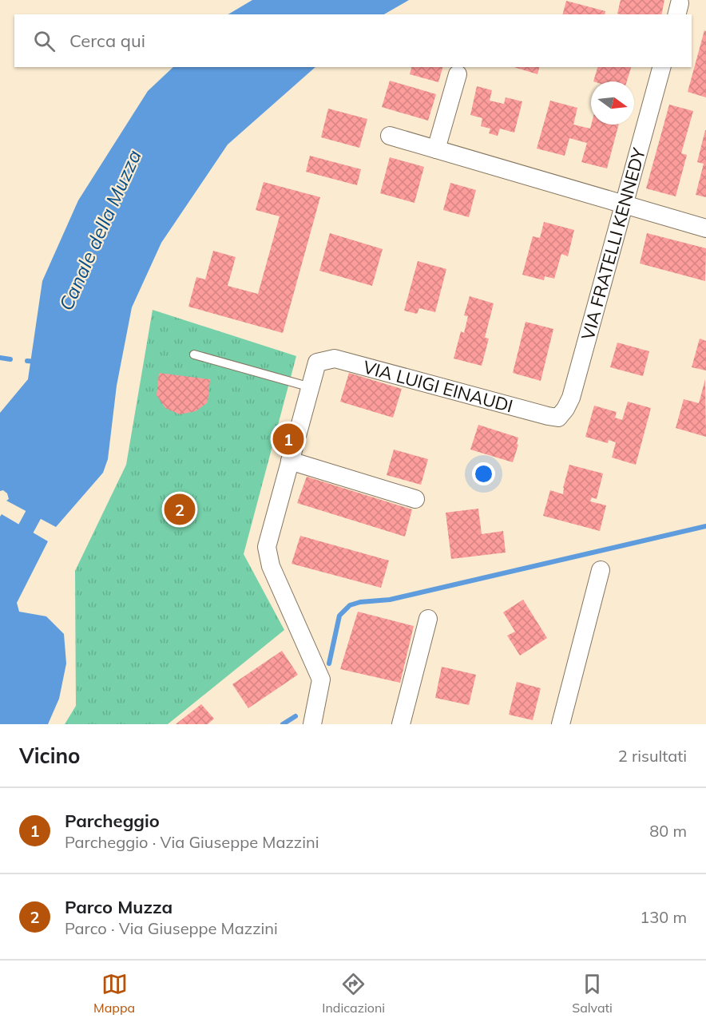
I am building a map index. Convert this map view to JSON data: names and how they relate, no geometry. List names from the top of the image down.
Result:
{
  "streets": {
    "street": ["VIA FRATELLI KENNEDY", "VIA LUIGI EINAUDI"]
  },
  "crossings": [
    ["VIA FRATELLI KENNEDY", "VIA LUIGI EINAUDI"]
  ],
  "water": ["Canale della Muzza"],
  "north": "right",
  "page": {
    "search": "Cerca qui",
    "pins": ["1", "2"],
    "heading": ["Vicino", "2 risultati"],
    "list": [
      {
        "mark": "1",
        "name": "Parcheggio",
        "note": "Parcheggio · Via Giuseppe Mazzini",
        "value": "80 m"
      },
      {
        "mark": "2",
        "name": "Parco Muzza",
        "note": "Parco · Via Giuseppe Mazzini",
        "value": "130 m"
      }
    ],
    "nav": ["Mappa", "Indicazioni", "Salvati"]
  }
}
